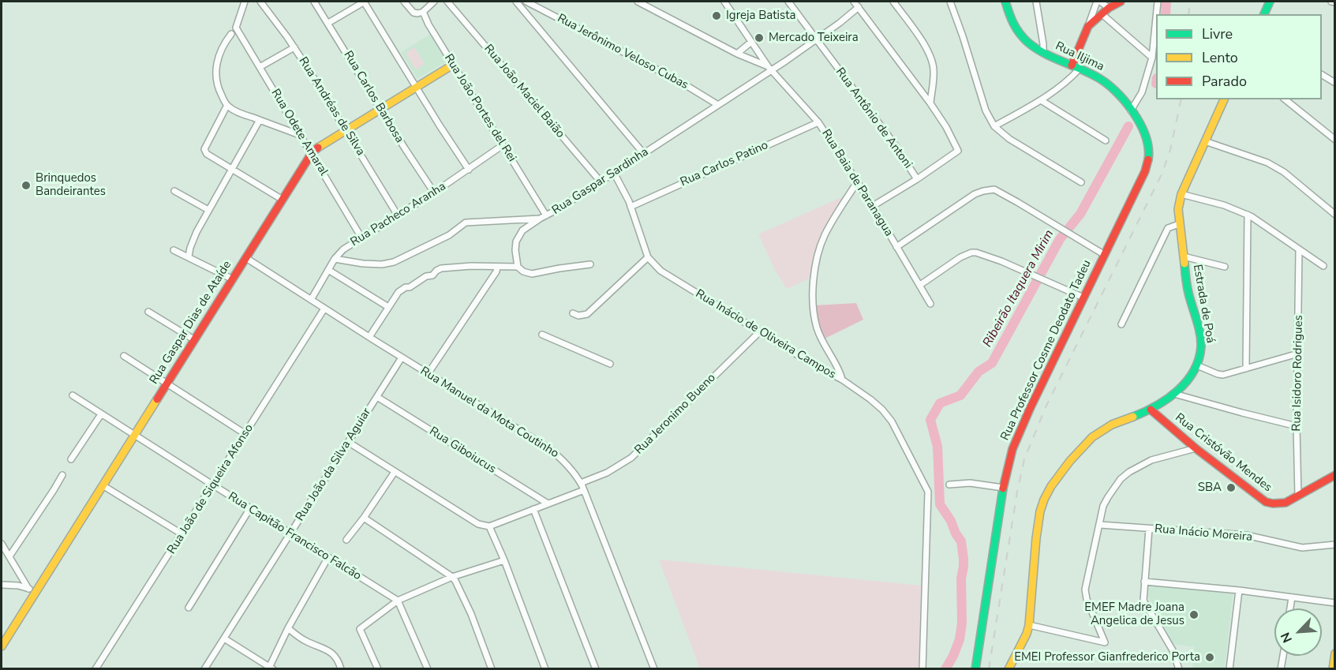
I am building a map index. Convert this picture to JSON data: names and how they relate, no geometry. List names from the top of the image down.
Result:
{
  "streets": {
    "main road": [
      "Rua Iljima",
      "Estrada de Poá",
      "Rua Gaspar Dias de Ataíde",
      "Rua Professor Cosme Deodato Tadeu",
      "Rua Cristóvão Mendes"
    ],
    "street": [
      "Rua Jerônimo Veloso Cubas",
      "Rua João Maciel Baião",
      "Rua Carlos Barbosa",
      "Rua Andréas de Silva",
      "Rua João Portes del Rei",
      "Rua Antônio de Antoni",
      "Rua Odete Amaral",
      "Rua Carlos Patino",
      "Rua Gaspar Sardinha",
      "Rua Baia de Paranagua",
      "Rua Pacheco Aranha",
      "Rua Inácio de Oliveira Campos",
      "Rua Isidoro Rodrigues",
      "Rua Manuel da Mota Coutinho",
      "Rua Jeronimo Bueno",
      "Rua Giboiucus",
      "Rua João da Silva Aguiar",
      "Rua João de Siqueira Afonso",
      "Rua Inácio Moreira",
      "Rua Capitão Francisco Falcão"
    ]
  },
  "crossings": [
    ["Rua Jerônimo Veloso Cubas", "Rua Gaspar Sardinha"],
    ["Rua Iljima", "Rua Professor Cosme Deodato Tadeu"],
    ["Rua João Maciel Baião", "Rua Gaspar Sardinha"],
    ["Rua Carlos Barbosa", "Rua Pacheco Aranha"],
    ["Rua Carlos Barbosa", "Rua Gaspar Dias de Ataíde"],
    ["Rua Andréas de Silva", "Rua Pacheco Aranha"],
    ["Rua Andréas de Silva", "Rua Gaspar Dias de Ataíde"],
    ["Rua João Portes del Rei", "Rua Gaspar Sardinha"],
    ["Rua João Portes del Rei", "Rua Pacheco Aranha"],
    ["Rua João Portes del Rei", "Rua Gaspar Dias de Ataíde"],
    ["Rua Antônio de Antoni", "Rua Gaspar Sardinha"],
    ["Rua Antônio de Antoni", "Rua Baia de Paranagua"],
    ["Rua Odete Amaral", "Rua Pacheco Aranha"],
    ["Rua Odete Amaral", "Rua Gaspar Dias de Ataíde"],
    ["Rua Carlos Patino", "Rua Baia de Paranagua"],
    ["Rua Carlos Patino", "Rua Inácio de Oliveira Campos"],
    ["Rua Gaspar Sardinha", "Rua Baia de Paranagua"],
    ["Rua Gaspar Sardinha", "Rua Pacheco Aranha"],
    ["Rua Gaspar Sardinha", "Rua Inácio de Oliveira Campos"],
    ["Rua Pacheco Aranha", "Rua Manuel da Mota Coutinho"],
    ["Estrada de Poá", "Rua Cristóvão Mendes"],
    ["Rua Gaspar Dias de Ataíde", "Rua Manuel da Mota Coutinho"],
    ["Rua Gaspar Dias de Ataíde", "Rua Capitão Francisco Falcão"],
    ["Rua Inácio de Oliveira Campos", "Rua Jeronimo Bueno"],
    ["Rua Isidoro Rodrigues", "Rua Cristóvão Mendes"],
    ["Rua Manuel da Mota Coutinho", "Rua Jeronimo Bueno"],
    ["Rua Manuel da Mota Coutinho", "Rua João da Silva Aguiar"],
    ["Rua Manuel da Mota Coutinho", "Rua João de Siqueira Afonso"],
    ["Rua Giboiucus", "Rua João da Silva Aguiar"],
    ["Rua João da Silva Aguiar", "Rua Capitão Francisco Falcão"],
    ["Rua João de Siqueira Afonso", "Rua Capitão Francisco Falcão"]
  ],
  "water": ["Ribeirão Itaquera Mirim"],
  "places": [
    "Igreja Batista",
    "Mercado Teixeira",
    "Brinquedos Bandeirantes",
    "SBA",
    "EMEF Madre Joana Angelica de Jesus",
    "EMEI Professor Gianfrederico Porta"
  ],
  "legend": ["Livre", "Lento", "Parado"],
  "north": "bottom left"
}
